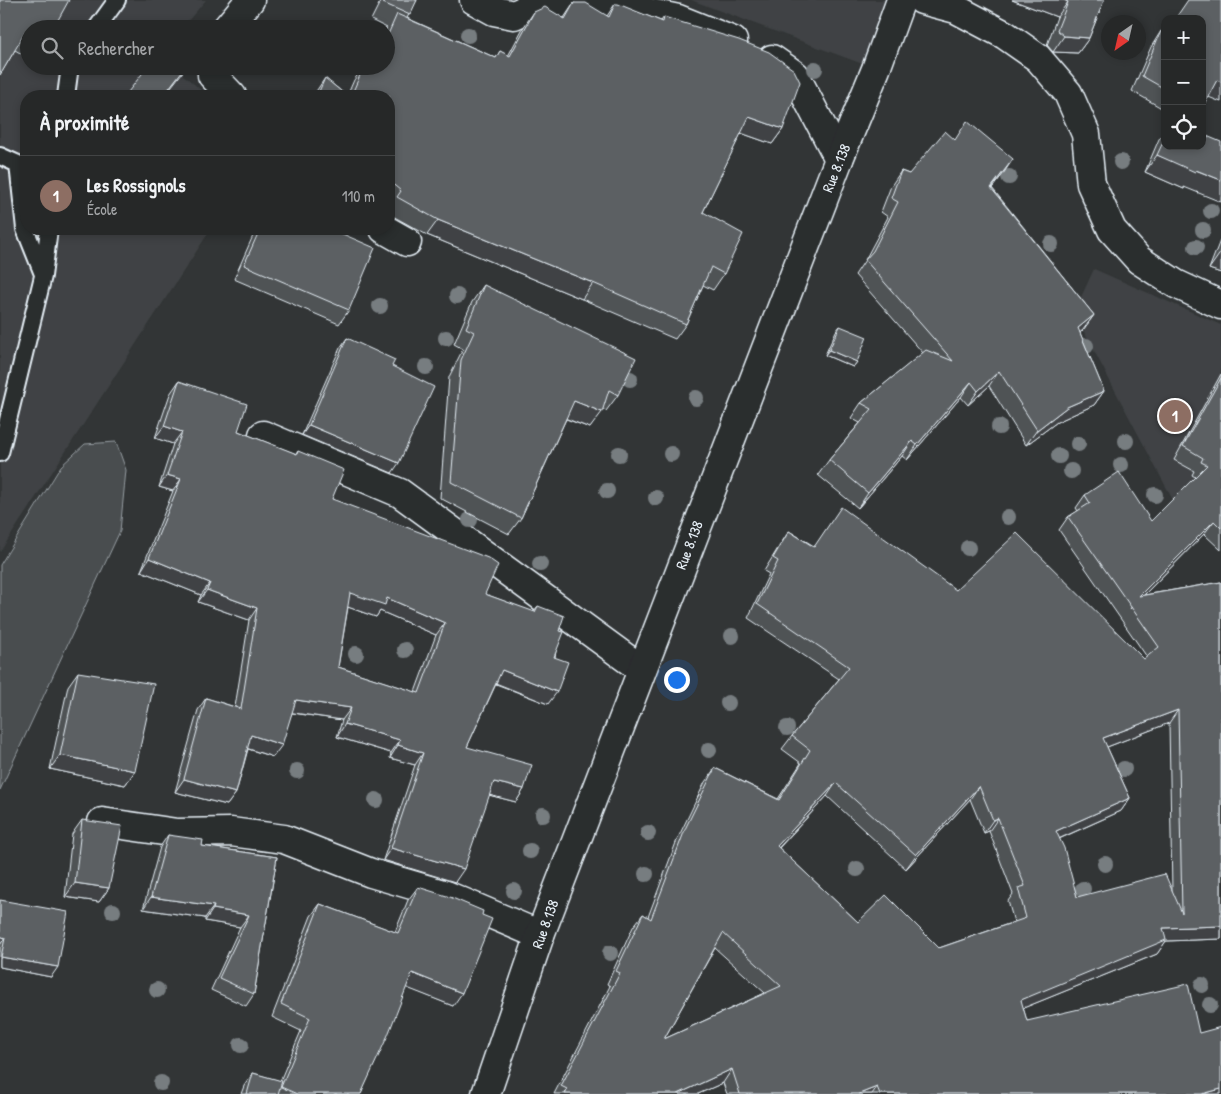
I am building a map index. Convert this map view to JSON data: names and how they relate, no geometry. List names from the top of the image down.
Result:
{
  "streets": {
    "street": ["Rue 8.138"]
  },
  "north": "bottom left",
  "page": {
    "map_buttons": ["+", "−"],
    "search": "Rechercher",
    "heading": "À proximité",
    "list": [
      {
        "mark": "1",
        "name": "Les Rossignols",
        "note": "École",
        "value": "110 m"
      }
    ],
    "pins": "1"
  }
}
